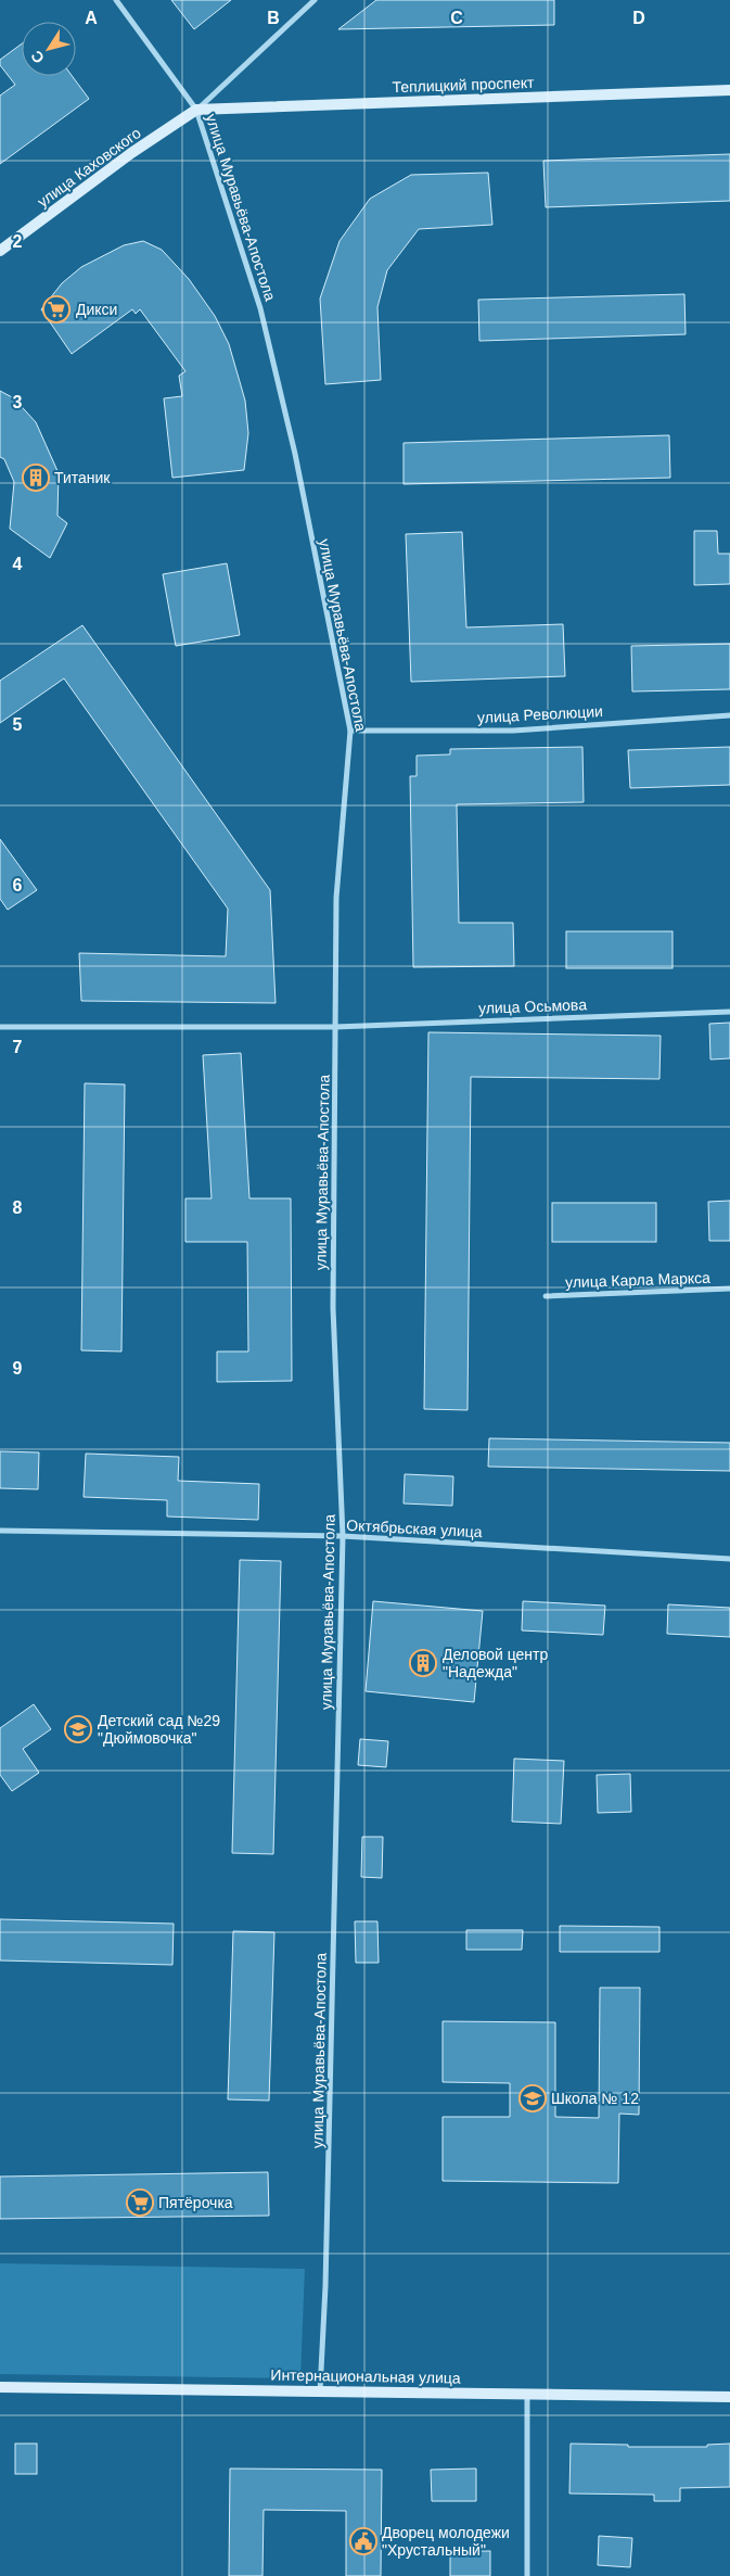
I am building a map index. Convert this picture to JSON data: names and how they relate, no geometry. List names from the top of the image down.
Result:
{
  "streets": {
    "main road": ["Теплицкий проспект", "улица Каховского", "Интернациональная улица"],
    "street": [
      "улица Муравьёва-Апостола",
      "улица Революции",
      "улица Осьмова",
      "улица Карла Маркса",
      "Октябрьская улица"
    ]
  },
  "crossings": [
    ["Теплицкий проспект", "улица Каховского"],
    ["Теплицкий проспект", "улица Муравьёва-Апостола"],
    ["улица Каховского", "улица Муравьёва-Апостола"],
    ["улица Муравьёва-Апостола", "улица Революции"],
    ["улица Муравьёва-Апостола", "улица Осьмова"],
    ["улица Муравьёва-Апостола", "Октябрьская улица"],
    ["улица Муравьёва-Апостола", "Интернациональная улица"]
  ],
  "places": {
    "supermarket": ["Дикси", "Пятёрочка"],
    "building": ["Титаник", "Деловой центр \"Надежда\""],
    "school or university": ["Детский сад №29 \"Дюймовочка\"", "Школа № 12"],
    "public building": ["Дворец молодежи \"Хрустальный\""]
  },
  "north": "bottom left",
  "grid": {
    "columns": [
      "A",
      "B",
      "C",
      "D"
    ],
    "rows": [
      "2",
      "3",
      "4",
      "5",
      "6",
      "7",
      "8",
      "9"
    ]
  }
}
